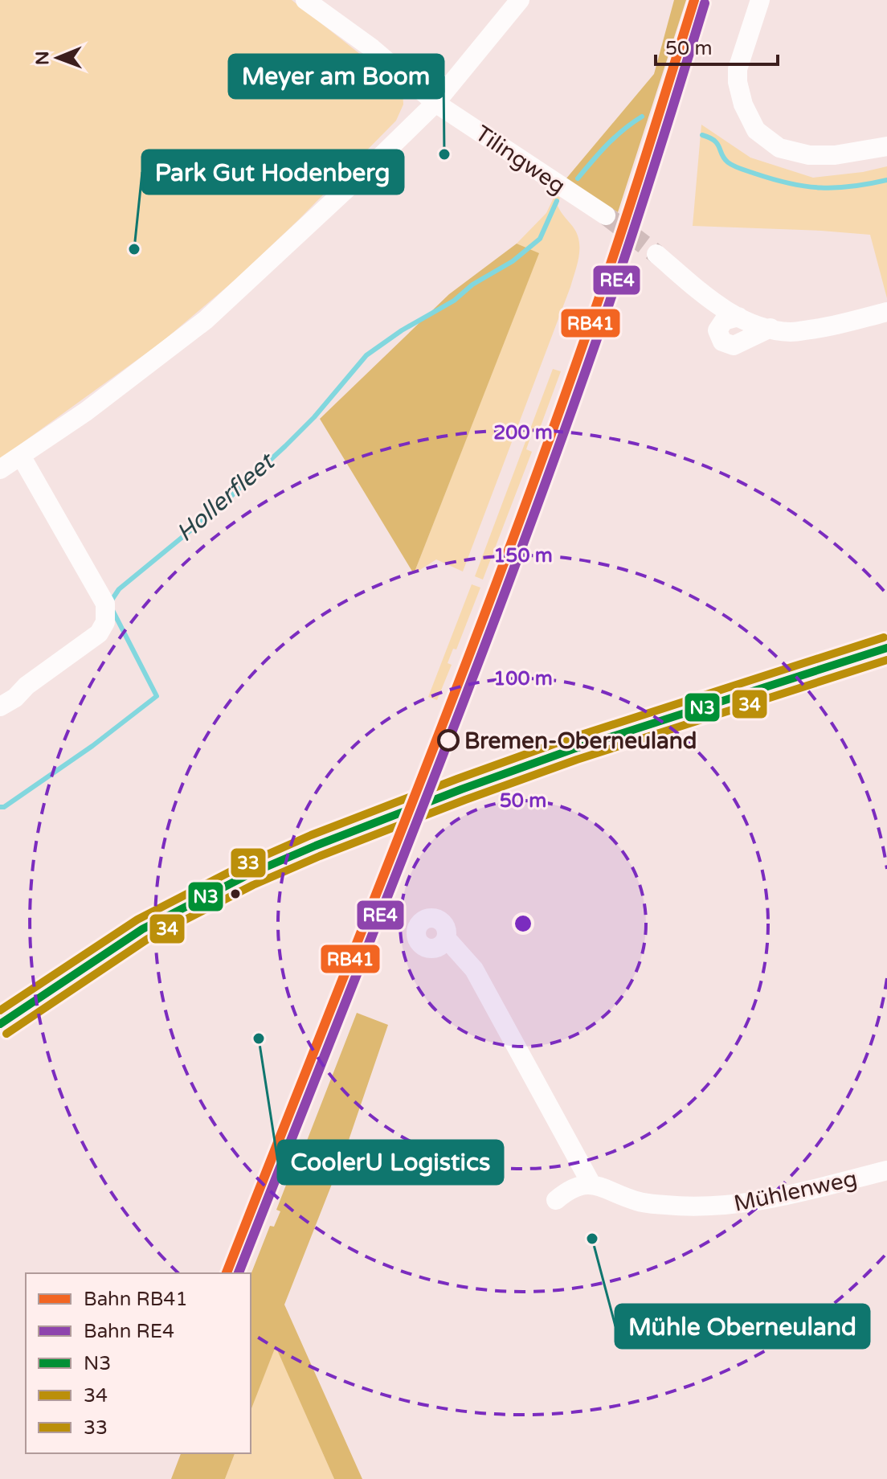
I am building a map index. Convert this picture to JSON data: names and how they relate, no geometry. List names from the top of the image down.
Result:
{
  "streets": {
    "street": ["Tilingweg", "Mühlenweg"]
  },
  "water": ["Hollerfleet"],
  "places": [
    "Meyer am Boom",
    "Park Gut Hodenberg",
    "Bremen-Oberneuland",
    "CoolerU Logistics",
    "Mühle Oberneuland"
  ],
  "lines": [
    "rail line RB41",
    "rail line RE4",
    "transit line 33",
    "transit line N3",
    "transit line 34"
  ],
  "legend": [
    "Bahn RB41",
    "Bahn RE4",
    "N3",
    "34",
    "33"
  ],
  "scale_bar": "50 m",
  "north": "left",
  "rings": [
    "200 m",
    "150 m",
    "100 m",
    "50 m"
  ]
}
